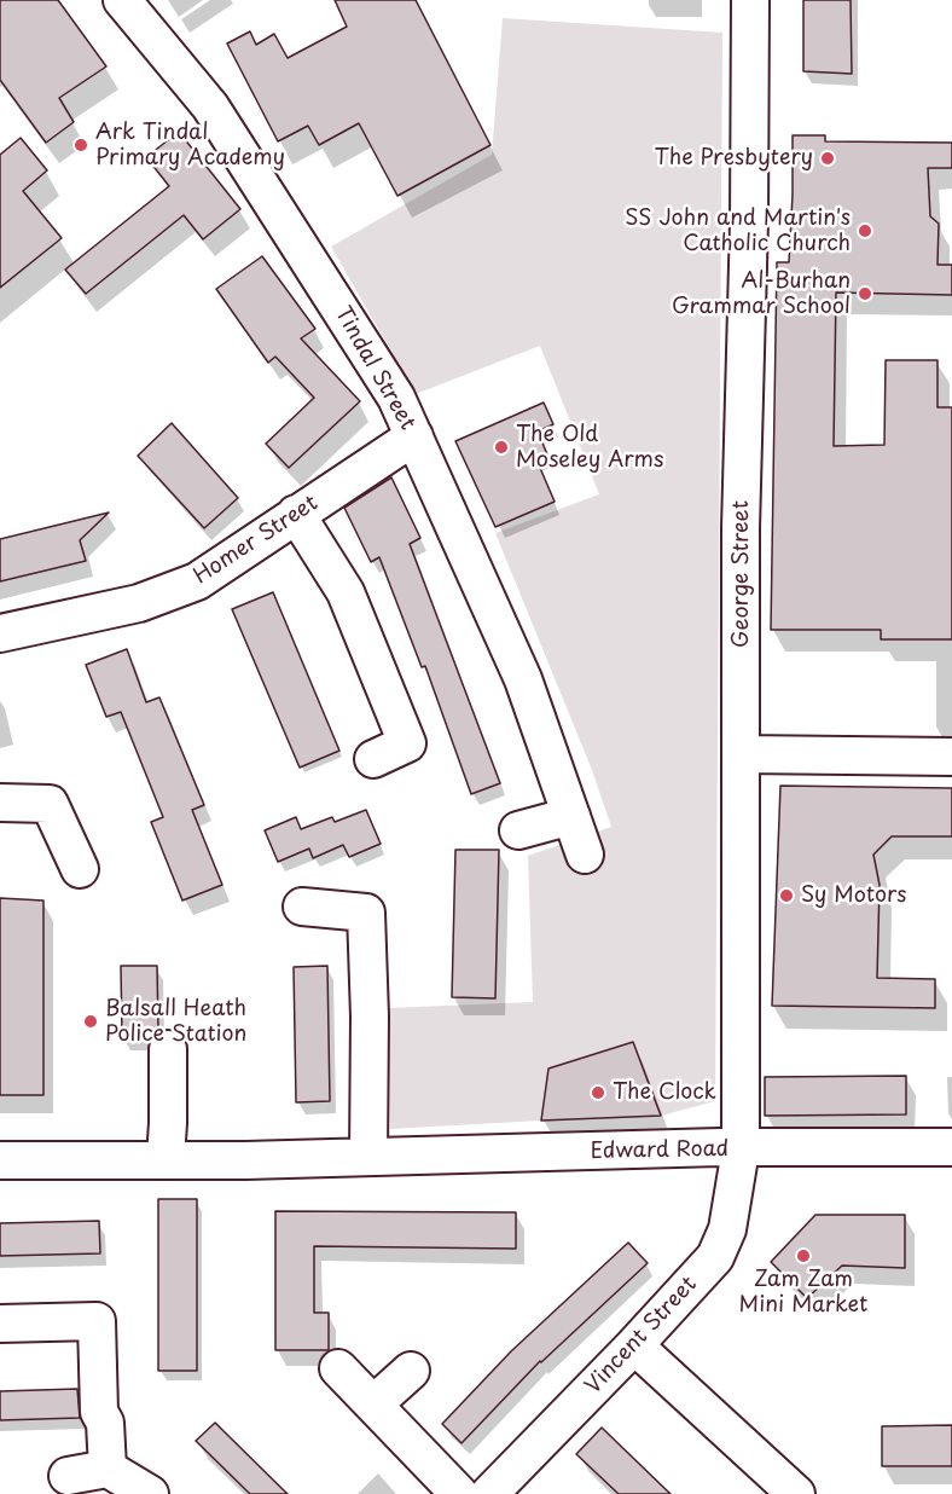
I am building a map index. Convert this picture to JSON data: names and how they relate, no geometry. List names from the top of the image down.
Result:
{
  "streets": {
    "street": [
      "Tindal Street",
      "Homer Street",
      "George Street",
      "Edward Road",
      "Vincent Street"
    ]
  },
  "crossings": [
    ["Tindal Street", "Homer Street"],
    ["George Street", "Edward Road"],
    ["George Street", "Vincent Street"],
    ["Edward Road", "Vincent Street"]
  ],
  "places": [
    "Ark Tindal Primary Academy",
    "The Presbytery",
    "SS John and Martin's Catholic Church",
    "Al-Burhan Grammar School",
    "The Old Moseley Arms",
    "Sy Motors",
    "Balsall Heath Police Station",
    "The Clock",
    "Zam Zam Mini Market"
  ]
}
